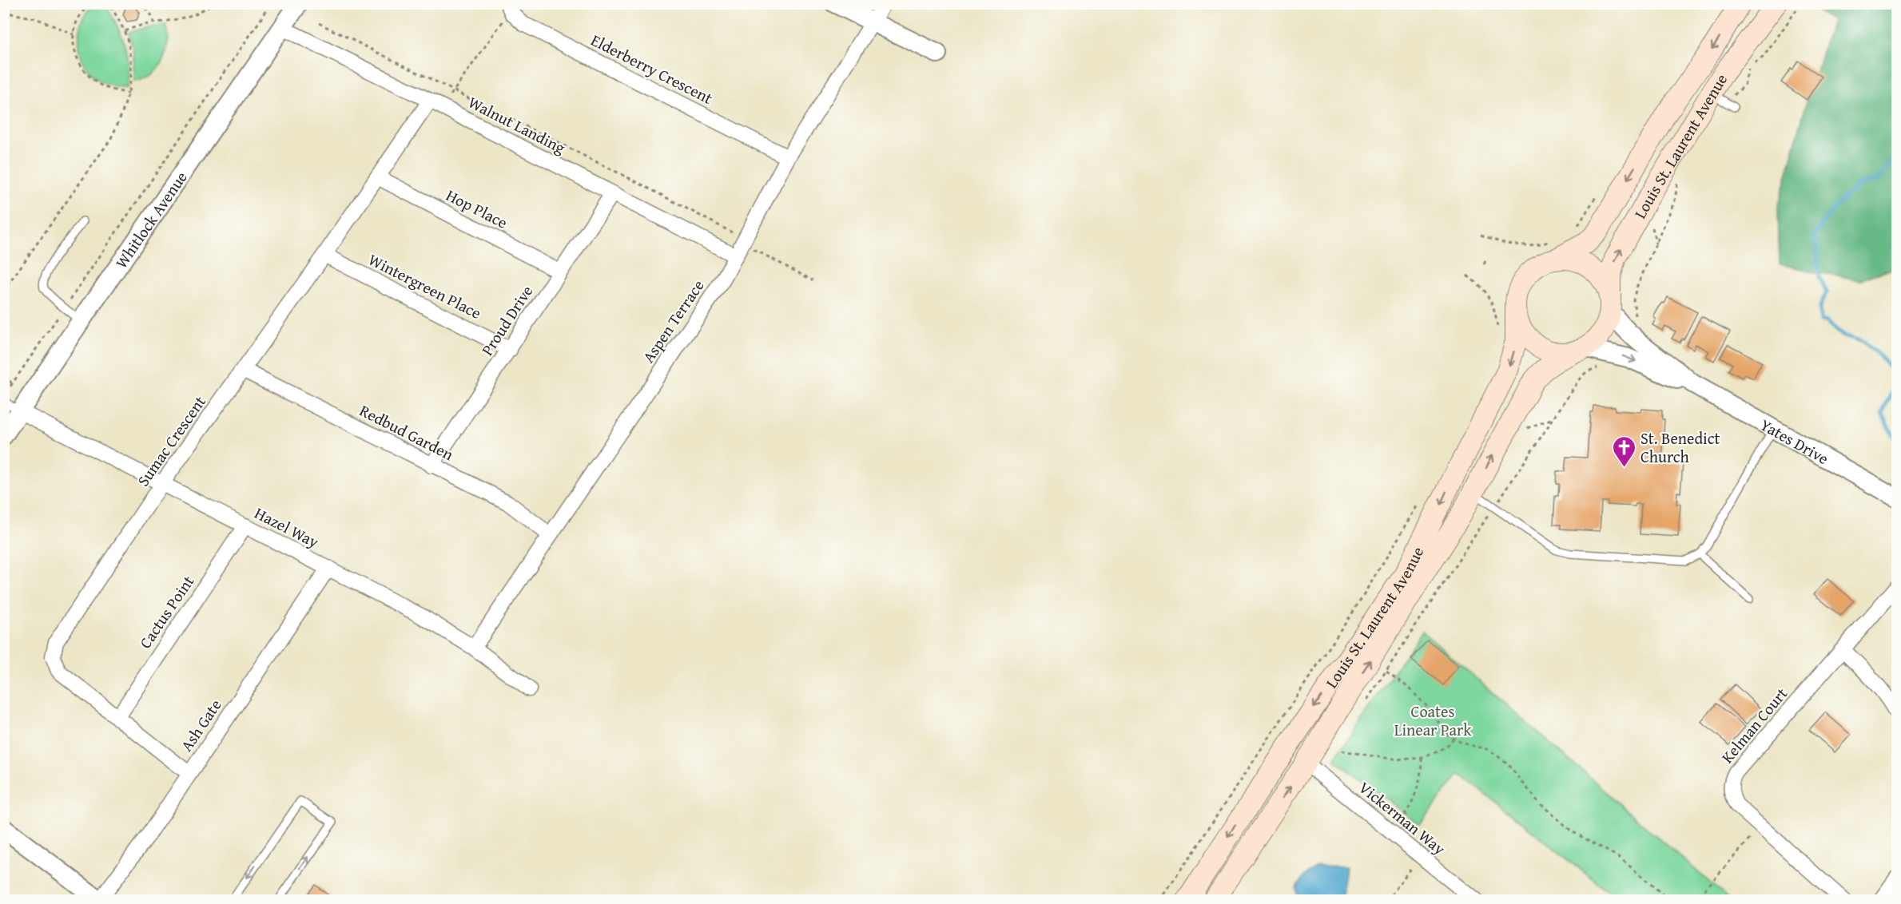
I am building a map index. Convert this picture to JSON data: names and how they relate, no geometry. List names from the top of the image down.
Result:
{
  "streets": {
    "main road": ["Louis St. Laurent Avenue"],
    "street": [
      "Elderberry Crescent",
      "Walnut Landing",
      "Hop Place",
      "Whitlock Avenue",
      "Wintergreen Place",
      "Proud Drive",
      "Aspen Terrace",
      "Redbud Garden",
      "Sumac Crescent",
      "Yates Drive",
      "Hazel Way",
      "Cactus Point",
      "Ash Gate",
      "Kelman Court",
      "Vickerman Way"
    ]
  },
  "crossings": [
    ["Elderberry Crescent", "Aspen Terrace"],
    ["Walnut Landing", "Whitlock Avenue"],
    ["Walnut Landing", "Proud Drive"],
    ["Walnut Landing", "Aspen Terrace"],
    ["Walnut Landing", "Sumac Crescent"],
    ["Louis St. Laurent Avenue", "Yates Drive"],
    ["Louis St. Laurent Avenue", "Vickerman Way"],
    ["Hop Place", "Proud Drive"],
    ["Hop Place", "Sumac Crescent"],
    ["Whitlock Avenue", "Hazel Way"],
    ["Wintergreen Place", "Proud Drive"],
    ["Wintergreen Place", "Sumac Crescent"],
    ["Proud Drive", "Redbud Garden"],
    ["Aspen Terrace", "Redbud Garden"],
    ["Aspen Terrace", "Hazel Way"],
    ["Redbud Garden", "Sumac Crescent"],
    ["Sumac Crescent", "Hazel Way"],
    ["Sumac Crescent", "Cactus Point"],
    ["Sumac Crescent", "Ash Gate"],
    ["Hazel Way", "Cactus Point"],
    ["Hazel Way", "Ash Gate"]
  ],
  "parks": ["Coates Linear Park"],
  "places": {
    "church": ["St. Benedict Church"]
  }
}
